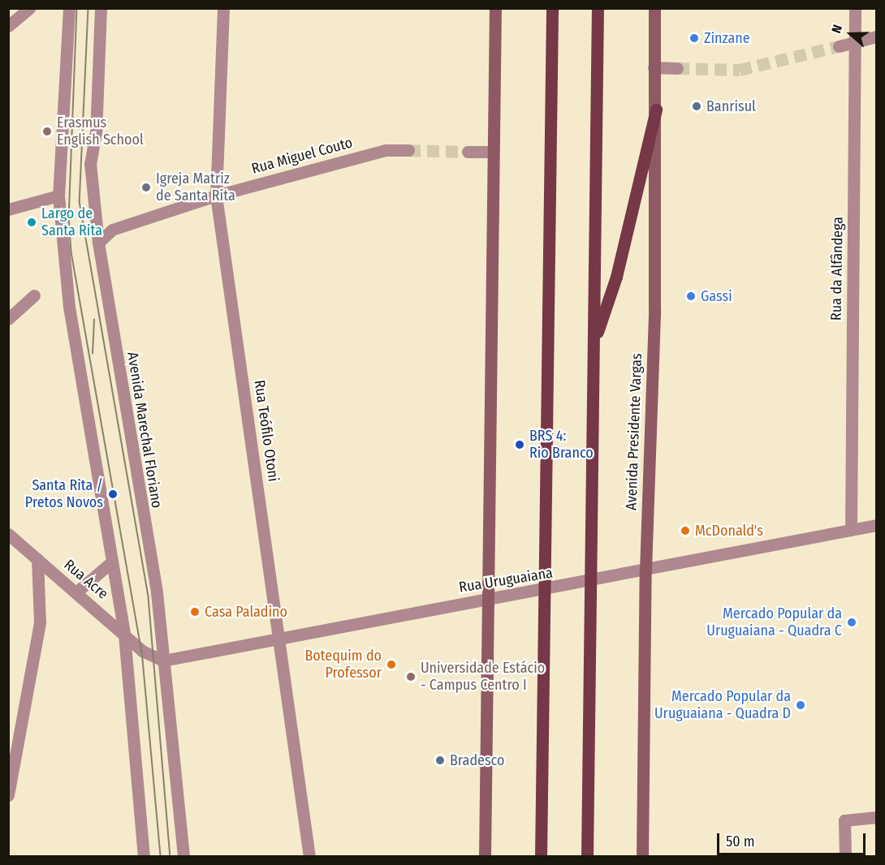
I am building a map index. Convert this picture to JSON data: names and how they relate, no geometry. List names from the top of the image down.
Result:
{
  "streets": {
    "main road": ["Avenida Presidente Vargas"],
    "street": [
      "Rua Miguel Couto",
      "Rua da Alfândega",
      "Avenida Marechal Floriano",
      "Rua Teófilo Otoni",
      "Rua Acre",
      "Rua Uruguaiana"
    ]
  },
  "crossings": [
    ["Rua Miguel Couto", "Avenida Marechal Floriano"],
    ["Rua Miguel Couto", "Rua Teófilo Otoni"],
    ["Rua da Alfândega", "Rua Uruguaiana"],
    ["Avenida Marechal Floriano", "Rua Acre"],
    ["Avenida Marechal Floriano", "Rua Uruguaiana"],
    ["Rua Teófilo Otoni", "Rua Uruguaiana"],
    ["Avenida Presidente Vargas", "Rua Uruguaiana"],
    ["Rua Acre", "Rua Uruguaiana"]
  ],
  "places": [
    "Zinzane",
    "Banrisul",
    "Erasmus English School",
    "Igreja Matriz de Santa Rita",
    "Largo de Santa Rita",
    "Gassi",
    "BRS 4: Rio Branco",
    "Santa Rita / Pretos Novos",
    "McDonald's",
    "Casa Paladino",
    "Mercado Popular da Uruguaiana - Quadra C",
    "Botequim do Professor",
    "Universidade Estácio - Campus Centro I",
    "Mercado Popular da Uruguaiana - Quadra D",
    "Bradesco"
  ],
  "scale_bar": "50 m",
  "north": "left"
}
